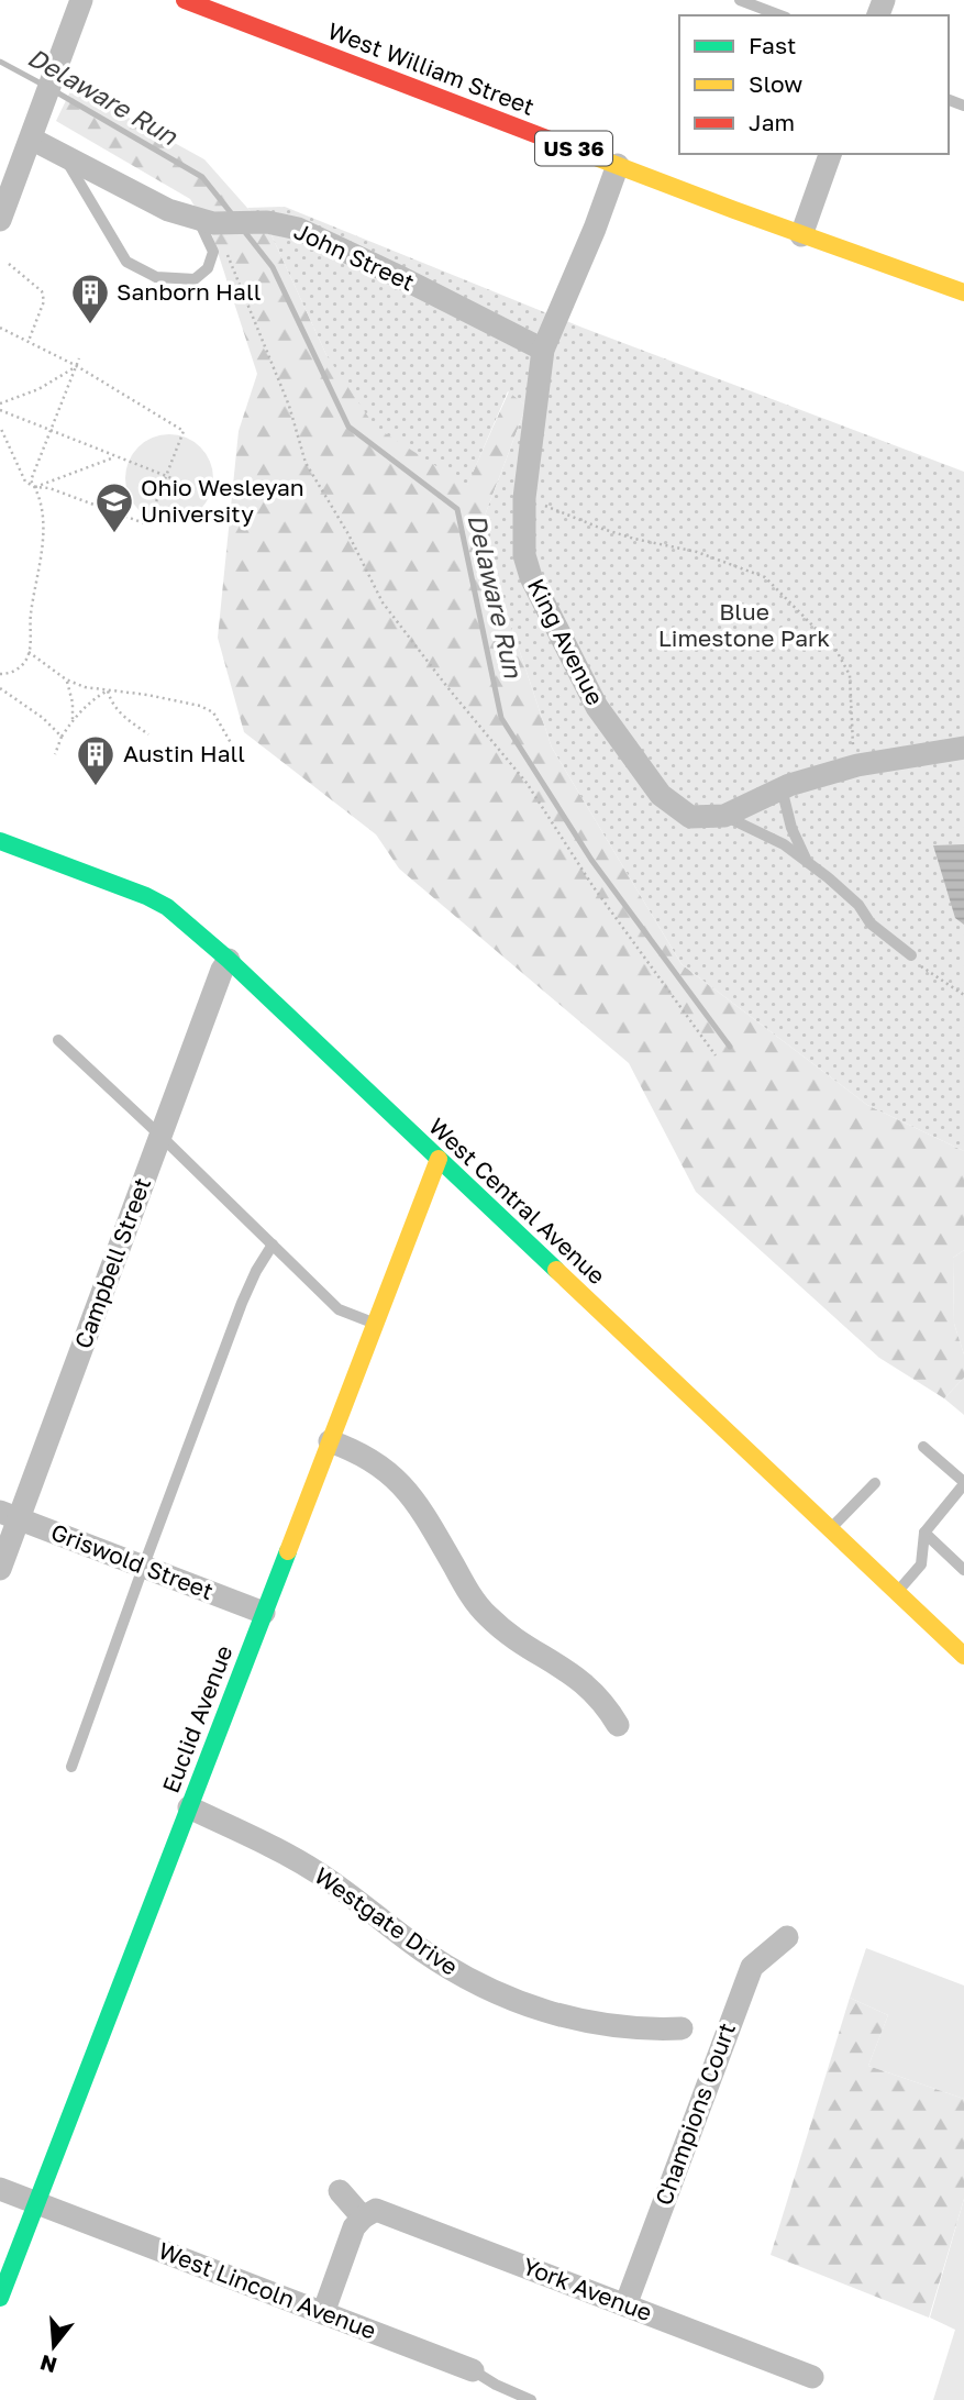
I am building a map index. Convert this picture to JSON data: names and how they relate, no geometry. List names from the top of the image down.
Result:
{
  "streets": {
    "main road": [
      "West William Street",
      "US 36",
      "West Central Avenue",
      "Euclid Avenue"
    ],
    "street": [
      "John Street",
      "King Avenue",
      "Campbell Street",
      "Griswold Street",
      "Westgate Drive",
      "Champions Court",
      "York Avenue",
      "West Lincoln Avenue"
    ]
  },
  "crossings": [
    ["West William Street", "King Avenue"],
    ["John Street", "King Avenue"],
    ["West Central Avenue", "Campbell Street"],
    ["West Central Avenue", "Euclid Avenue"],
    ["Campbell Street", "Griswold Street"],
    ["Griswold Street", "Euclid Avenue"],
    ["Euclid Avenue", "Westgate Drive"],
    ["Euclid Avenue", "West Lincoln Avenue"],
    ["Champions Court", "York Avenue"]
  ],
  "water": ["Delaware Run"],
  "parks": ["Blue Limestone Park"],
  "places": {
    "building": ["Sanborn Hall", "Austin Hall"],
    "school or university": ["Ohio Wesleyan University"]
  },
  "legend": ["Fast", "Slow", "Jam"],
  "north": "bottom"
}
